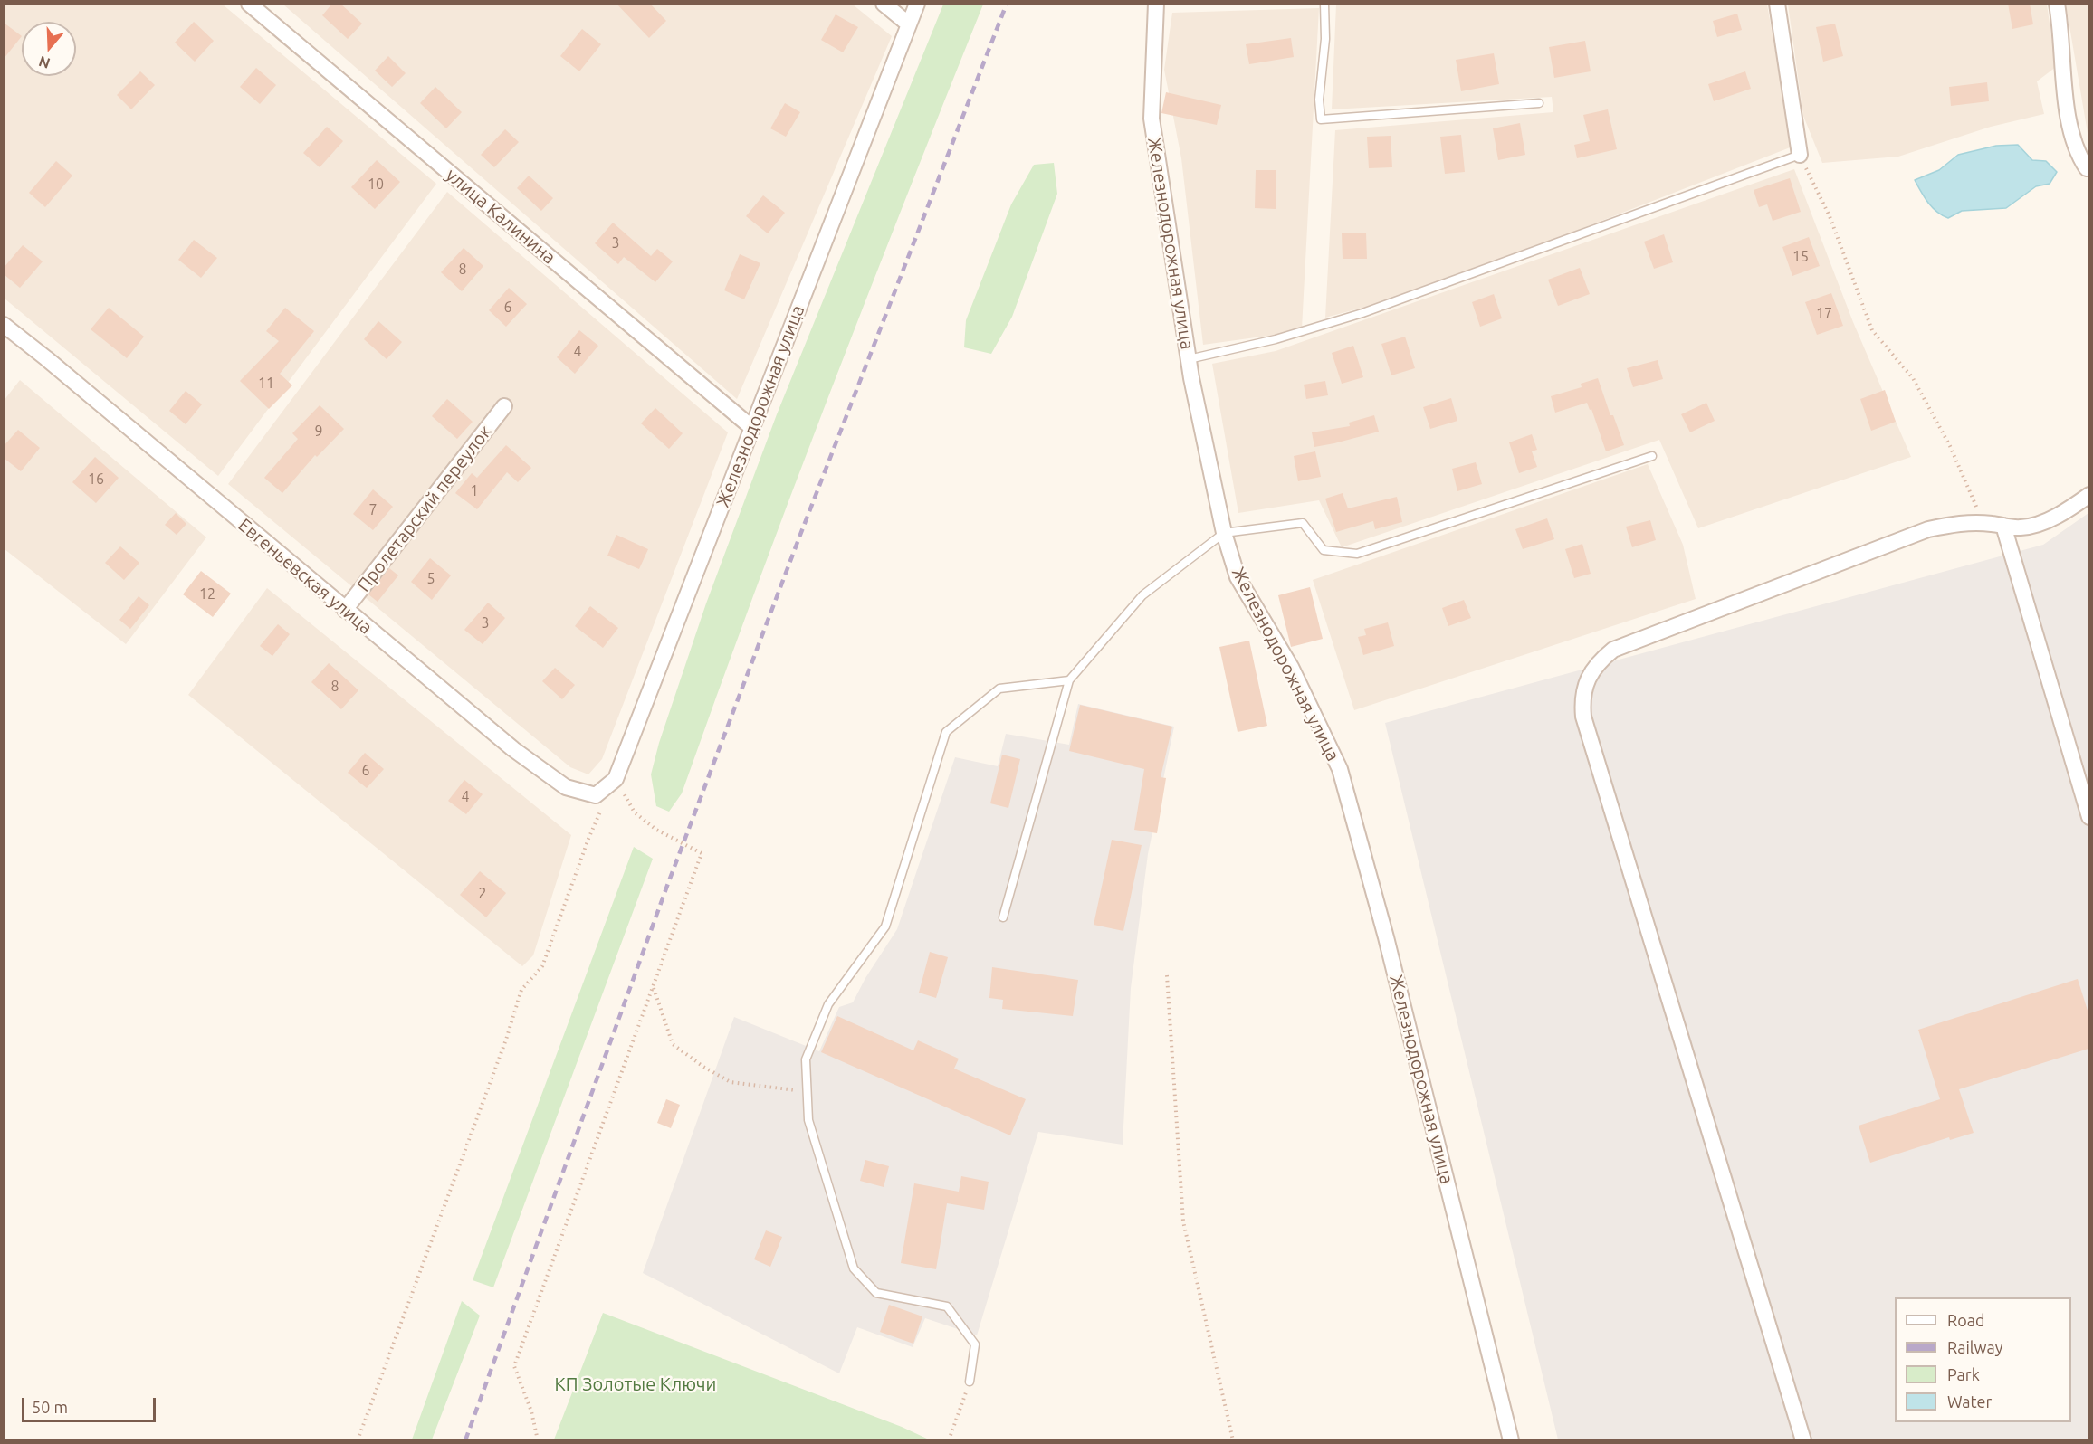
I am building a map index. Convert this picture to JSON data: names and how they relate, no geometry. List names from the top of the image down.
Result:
{
  "streets": {
    "street": [
      "улица Калинина",
      "Железнодорожная улица",
      "Пролетарский переулок",
      "Евгеньевская улица"
    ]
  },
  "crossings": [
    ["улица Калинина", "Железнодорожная улица"],
    ["Железнодорожная улица", "Евгеньевская улица"],
    ["Пролетарский переулок", "Евгеньевская улица"]
  ],
  "parks": ["КП Золотые Ключи"],
  "house_numbers": [
    "10",
    "3",
    "15",
    "8",
    "6",
    "17",
    "4",
    "11",
    "9",
    "16",
    "1",
    "7",
    "5",
    "12",
    "3",
    "8",
    "6",
    "4",
    "2"
  ],
  "legend": [
    "Road",
    "Railway",
    "Park",
    "Water"
  ],
  "scale_bar": "50 m",
  "north": "bottom"
}
